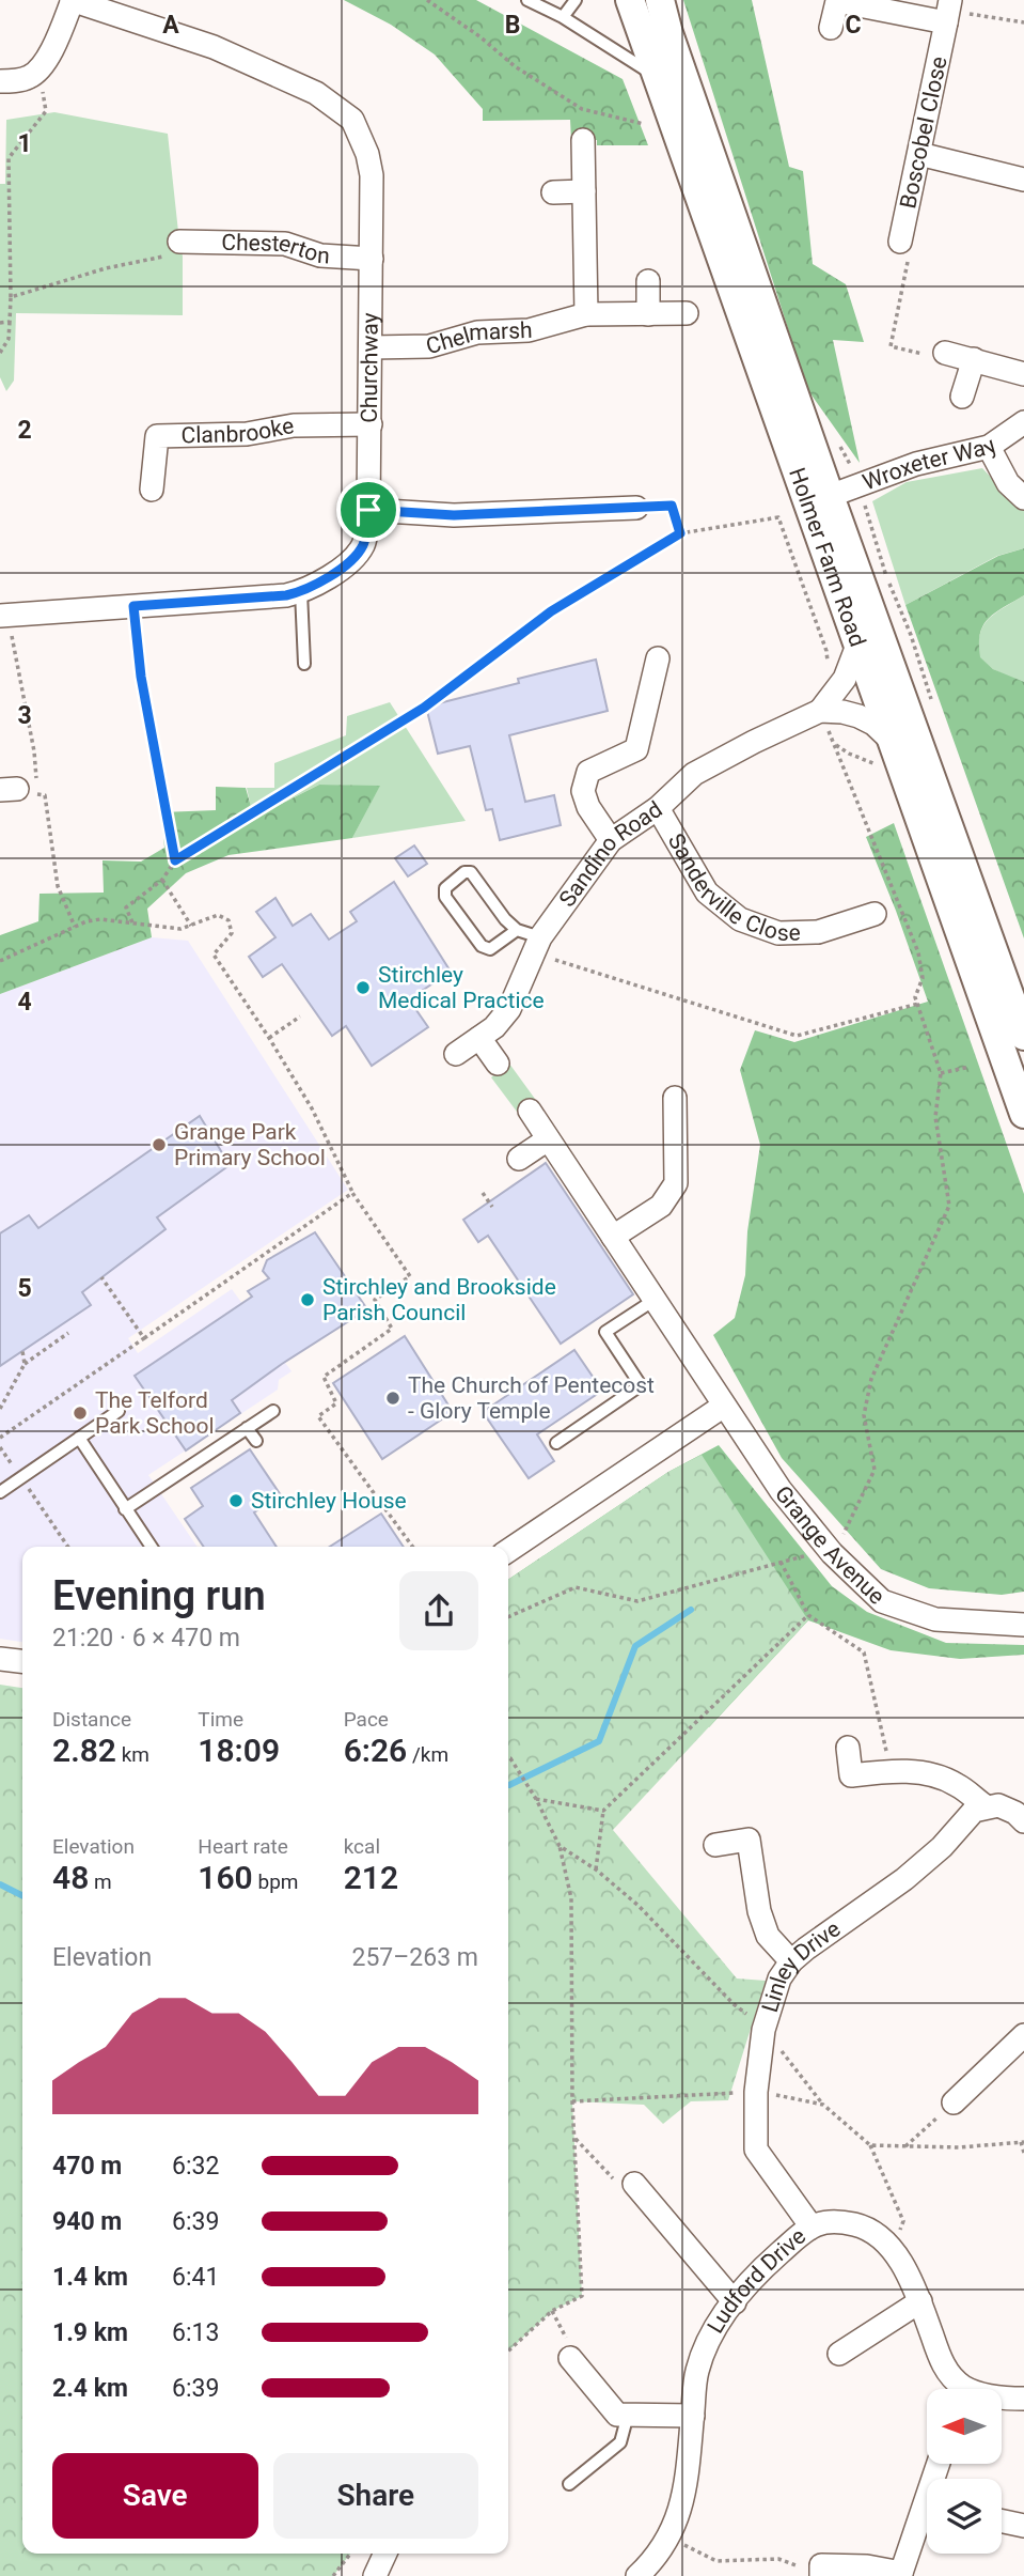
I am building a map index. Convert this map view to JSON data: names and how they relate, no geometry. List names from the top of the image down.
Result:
{
  "streets": {
    "street": [
      "Boscobel Close",
      "Chesterton",
      "Chelmarsh",
      "Churchway",
      "Clanbrooke",
      "Wroxeter Way",
      "Holmer Farm Road",
      "Sandino Road",
      "Sanderville Close",
      "Grange Avenue",
      "Linley Drive",
      "Ludford Drive"
    ]
  },
  "crossings": [
    ["Chesterton", "Churchway"],
    ["Chelmarsh", "Churchway"],
    ["Churchway", "Clanbrooke"],
    ["Wroxeter Way", "Holmer Farm Road"],
    ["Holmer Farm Road", "Sandino Road"],
    ["Sandino Road", "Sanderville Close"],
    ["Linley Drive", "Ludford Drive"]
  ],
  "places": [
    "Stirchley Medical Practice",
    "Grange Park Primary School",
    "Stirchley and Brookside Parish Council",
    "The Church of Pentecost - Glory Temple",
    "The Telford Park School",
    "Stirchley House"
  ],
  "north": "left",
  "page": {
    "heading": ["Evening run", "21:20 · 6 × 470 m"],
    "stats": [
      ["Distance", "2.82 km"],
      ["Time", "18:09"],
      ["Pace", "6:26 /km"],
      ["Elevation", "48 m"],
      ["Heart rate", "160 bpm"],
      ["kcal", "212"]
    ],
    "chart": ["Elevation", "257–263 m"],
    "list": [
      {
        "name": "470 m",
        "note": "6:32"
      },
      {
        "name": "940 m",
        "note": "6:39"
      },
      {
        "name": "1.4 km",
        "note": "6:41"
      },
      {
        "name": "1.9 km",
        "note": "6:13"
      },
      {
        "name": "2.4 km",
        "note": "6:39"
      }
    ],
    "buttons": ["Save", "Share"]
  },
  "grid": {
    "columns": ["A", "B", "C"],
    "rows": [
      "1",
      "2",
      "3",
      "4",
      "5"
    ]
  }
}
